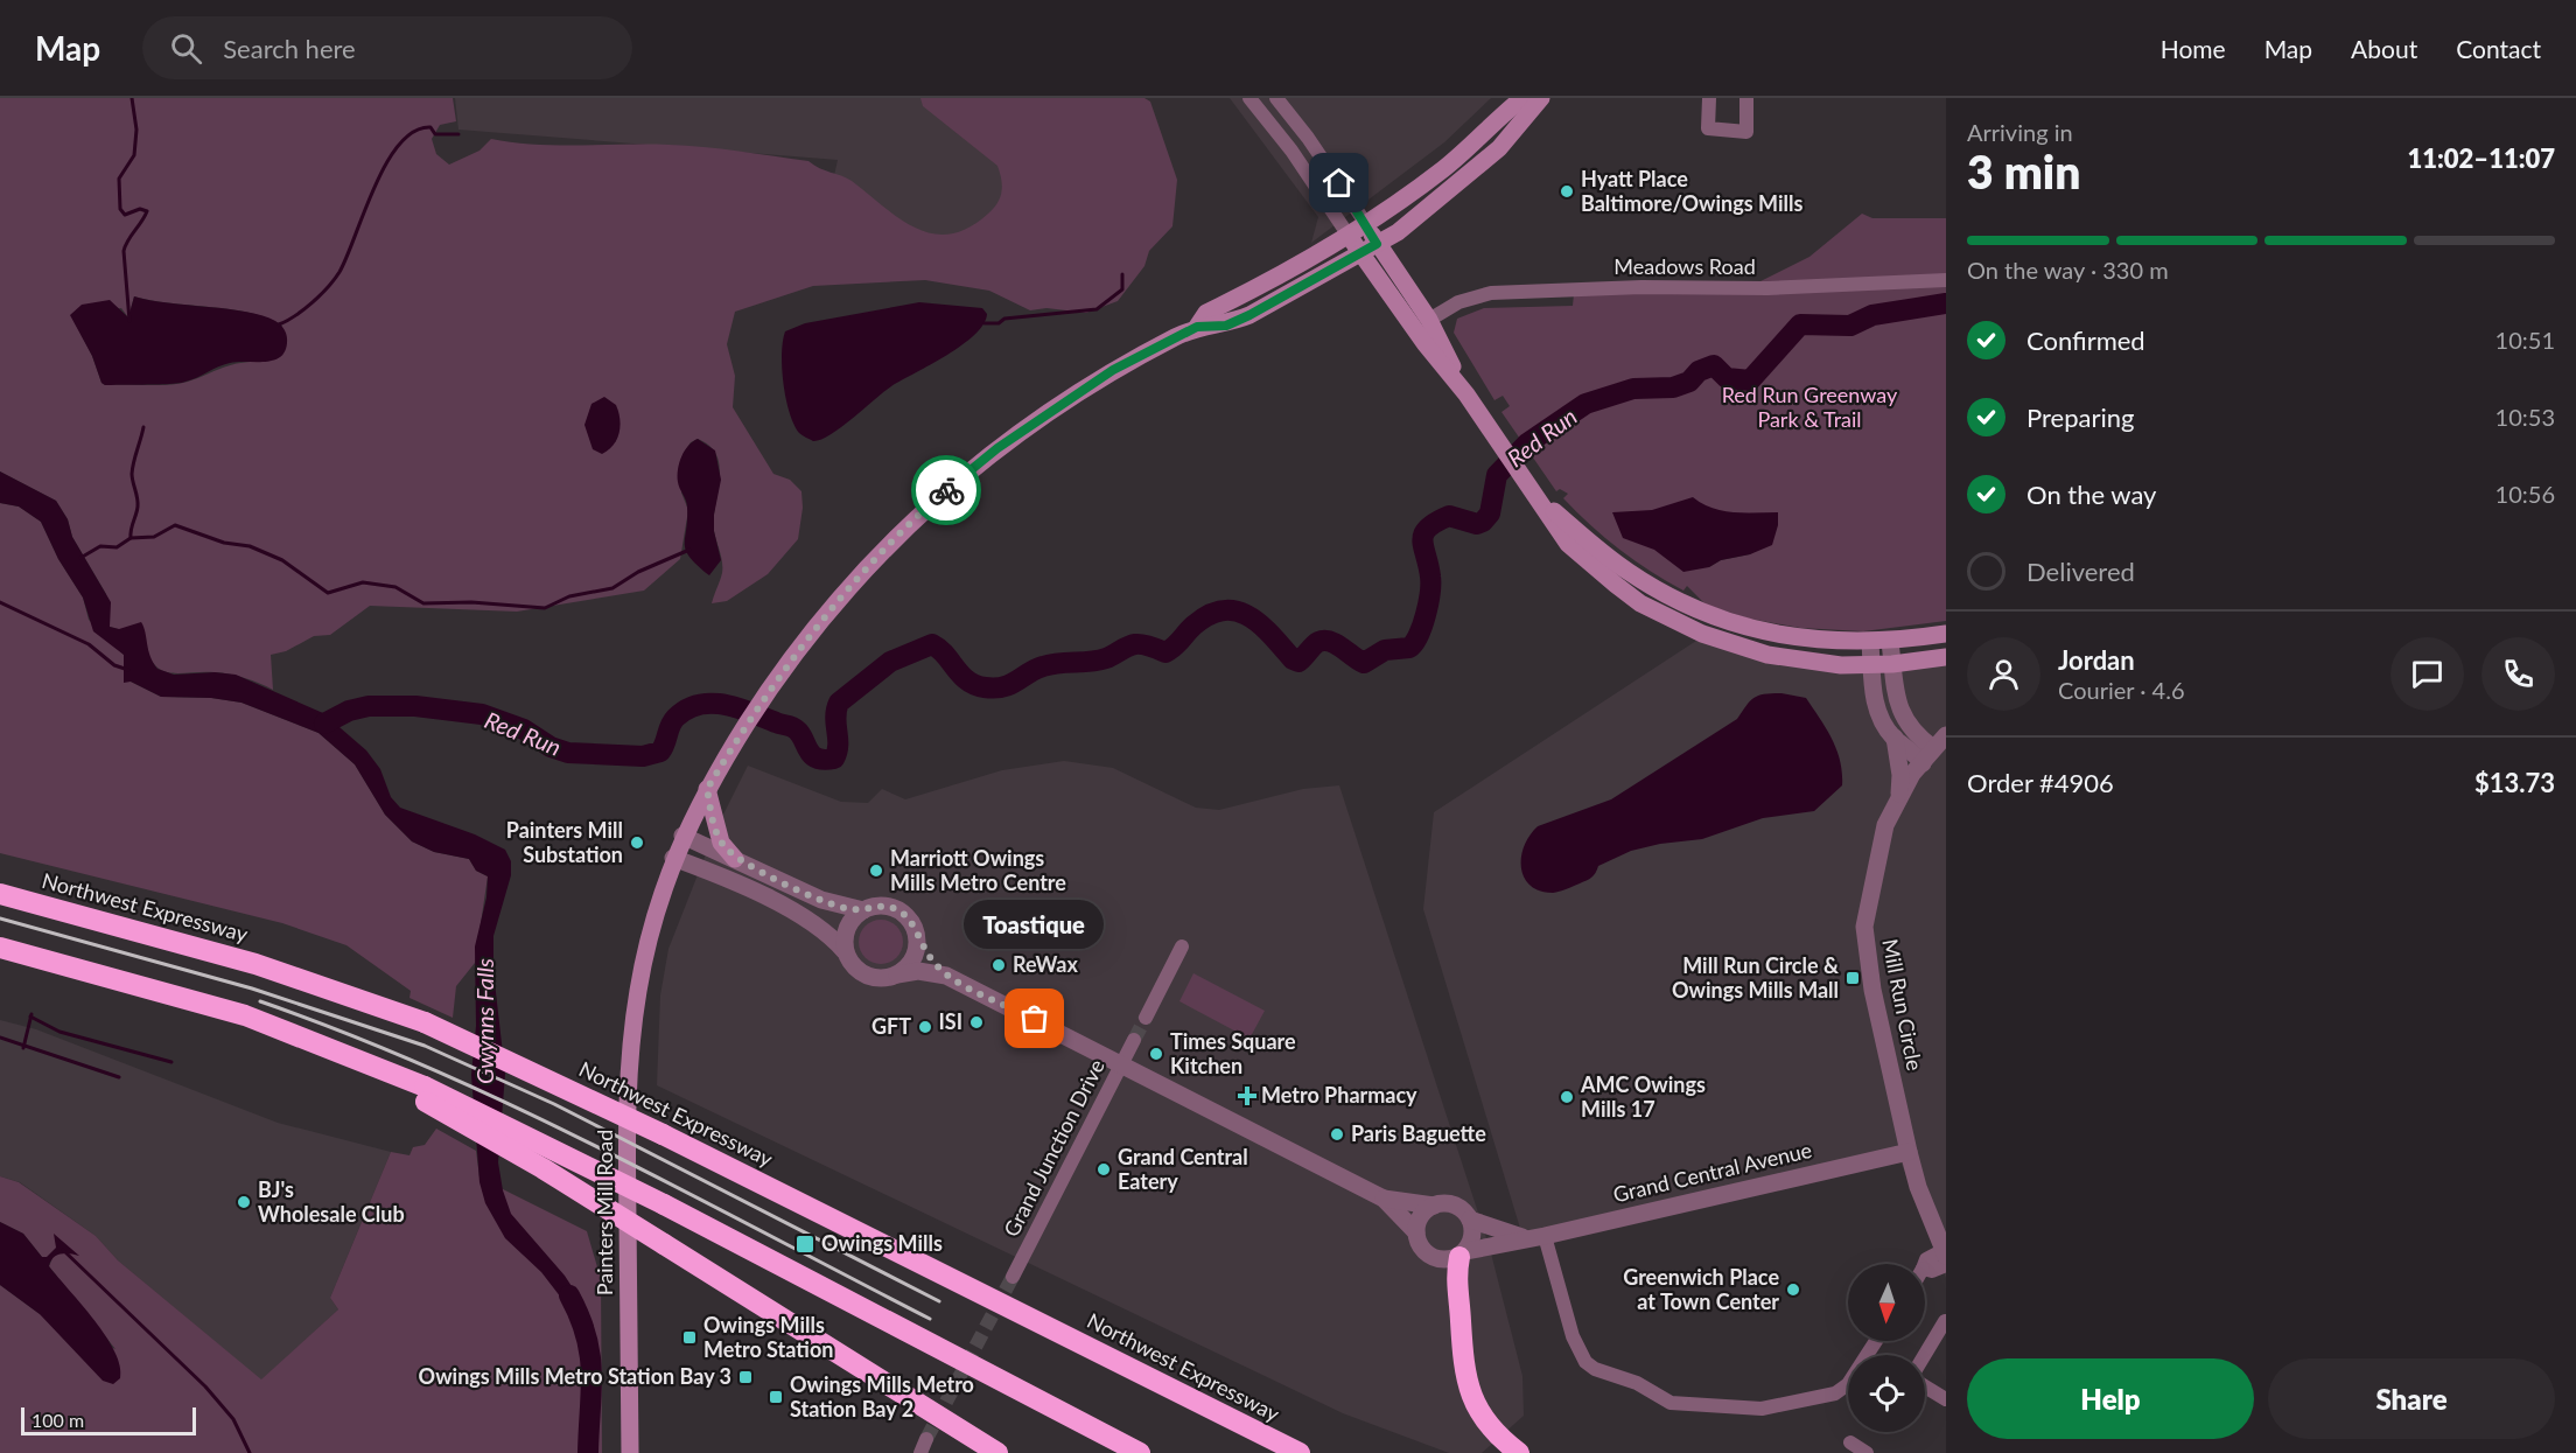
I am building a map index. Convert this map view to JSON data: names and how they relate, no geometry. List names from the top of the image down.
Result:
{
  "streets": {
    "highway": ["Northwest Expressway"],
    "main road": ["Painters Mill Road"],
    "street": [
      "Meadows Road",
      "Mill Run Circle",
      "Grand Junction Drive",
      "Grand Central Avenue"
    ]
  },
  "crossings": [
    ["Mill Run Circle", "Grand Central Avenue"],
    ["Grand Junction Drive", "Grand Central Avenue"],
    ["Grand Central Avenue", "Painters Mill Road"]
  ],
  "water": ["Red Run", "Gwynns Falls"],
  "parks": ["Red Run Greenway Park & Trail"],
  "places": {
    "other": [
      "Hyatt Place Baltimore/Owings Mills",
      "Painters Mill Substation",
      "Marriott Owings Mills Metro Centre",
      "ReWax",
      "Toastique",
      "ISI",
      "GFT",
      "Times Square Kitchen",
      "AMC Owings Mills 17",
      "Paris Baguette",
      "Grand Central Eatery",
      "BJ's Wholesale Club",
      "Greenwich Place at Town Center"
    ],
    "transit": [
      "Mill Run Circle & Owings Mills Mall",
      "Owings Mills",
      "Owings Mills Metro Station",
      "Owings Mills Metro Station Bay 3",
      "Owings Mills Metro Station Bay 2"
    ],
    "health": ["Metro Pharmacy"]
  },
  "scale_bar": "100 m",
  "north": "bottom",
  "page": {
    "header": "Map",
    "search": "Search here",
    "nav": [
      "Home",
      "Map",
      "About",
      "Contact"
    ],
    "heading": ["3 min", "Arriving in", "11:02–11:07"],
    "panel": [
      "Jordan",
      "Courier · 4.6",
      "Order #4906",
      "$13.73"
    ],
    "bar": "On the way · 330 m",
    "list": [
      ["Confirmed", "10:51"],
      ["Preparing", "10:53"],
      ["On the way", "10:56"],
      "Delivered"
    ],
    "bubble": "Toastique",
    "buttons": ["Help", "Share"],
    "scale": "100 m"
  }
}
